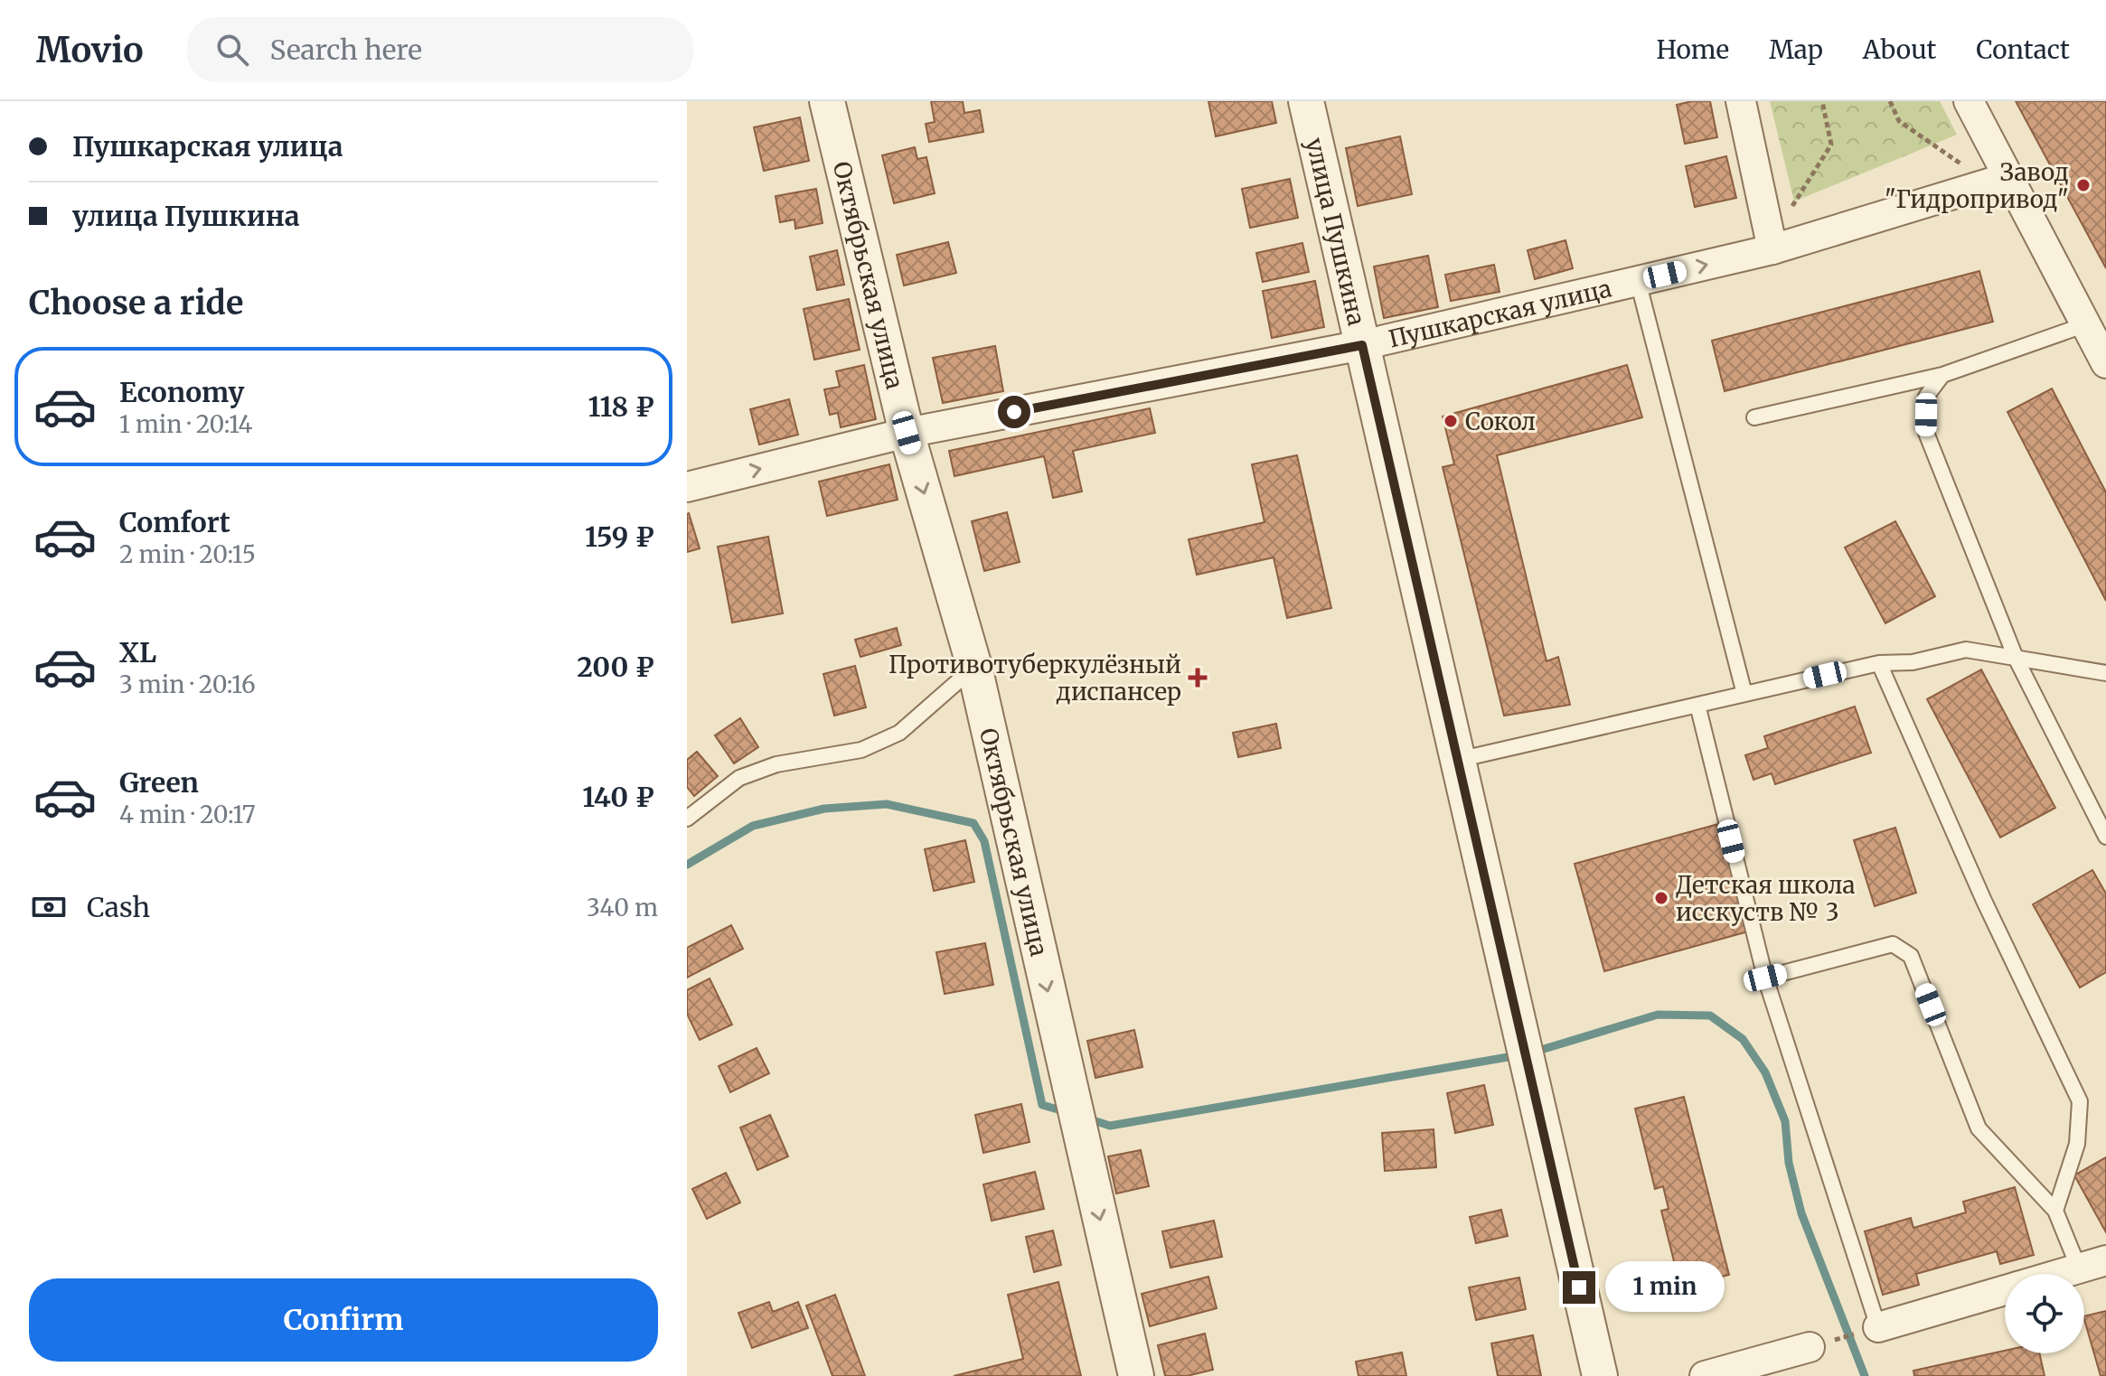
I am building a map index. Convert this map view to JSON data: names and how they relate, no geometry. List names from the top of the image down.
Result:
{
  "streets": {
    "street": ["улица Пушкина", "Октябрьская улица", "Пушкарская улица"]
  },
  "crossings": [
    ["улица Пушкина", "Пушкарская улица"],
    ["Октябрьская улица", "Пушкарская улица"]
  ],
  "one_way": ["Октябрьская улица"],
  "places": {
    "other": ["Завод \"Гидропривод\"", "Сокол", "Детская школа исскуств № 3"],
    "health": ["Противотуберкулёзный диспансер"]
  },
  "page": {
    "header": "Movio",
    "search": "Search here",
    "nav": [
      "Home",
      "Map",
      "About",
      "Contact"
    ],
    "banner": ["Пушкарская улица", "улица Пушкина"],
    "heading": "Choose a ride",
    "list": [
      {
        "name": "Economy",
        "note": "1 min · 20:14",
        "value": "118 ₽"
      },
      {
        "name": "Comfort",
        "note": "2 min · 20:15",
        "value": "159 ₽"
      },
      {
        "name": "XL",
        "note": "3 min · 20:16",
        "value": "200 ₽"
      },
      {
        "name": "Green",
        "note": "4 min · 20:17",
        "value": "140 ₽"
      }
    ],
    "pay": ["Cash", "340 m"],
    "bubble": "1 min",
    "buttons": "Confirm"
  }
}
